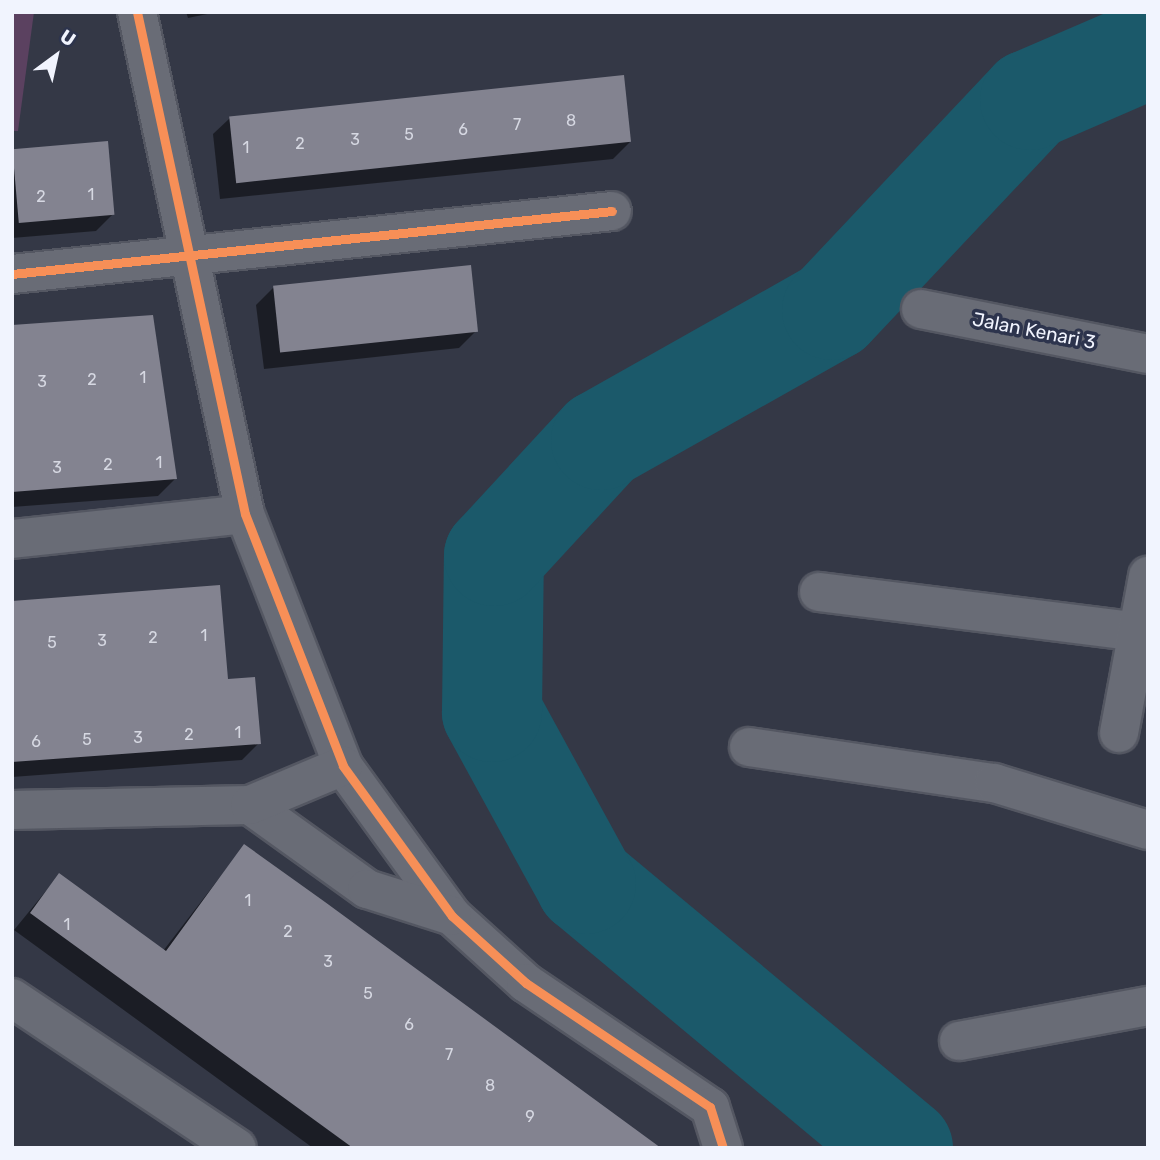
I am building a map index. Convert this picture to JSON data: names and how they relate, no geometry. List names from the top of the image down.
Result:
{
  "streets": {
    "street": ["Jalan Kenari 3"]
  },
  "house_numbers": [
    "8",
    "7",
    "6",
    "5",
    "3",
    "2",
    "1",
    "1",
    "2",
    "1",
    "2",
    "3",
    "1",
    "2",
    "3",
    "1",
    "2",
    "3",
    "5",
    "1",
    "2",
    "3",
    "5",
    "6",
    "1",
    "1",
    "2",
    "3",
    "5",
    "6",
    "7",
    "8",
    "9"
  ],
  "north": "top right"
}
